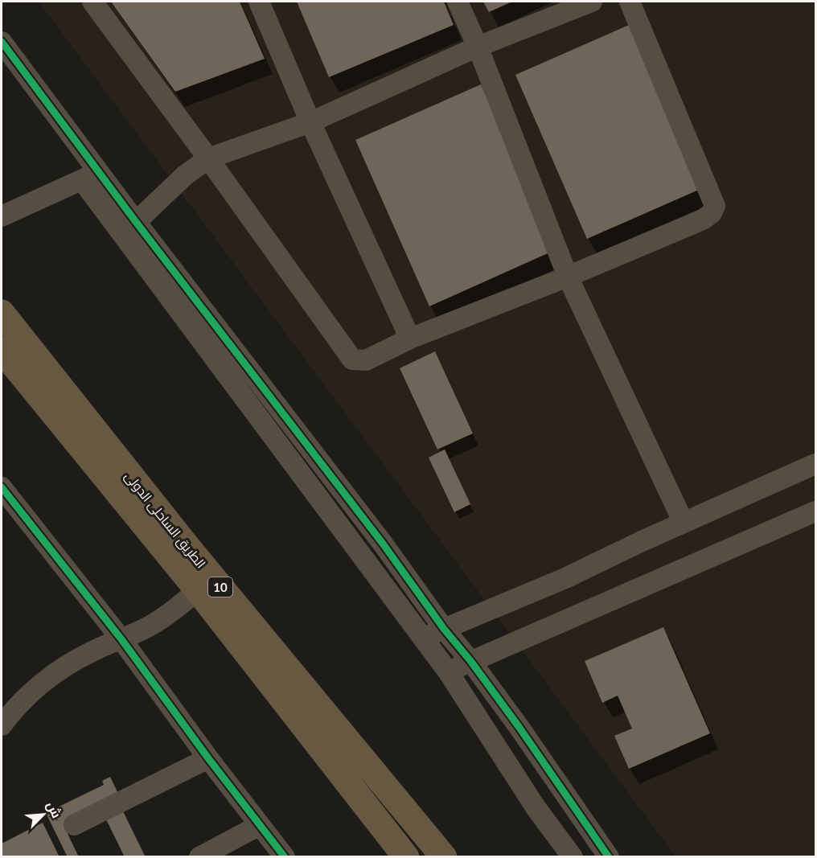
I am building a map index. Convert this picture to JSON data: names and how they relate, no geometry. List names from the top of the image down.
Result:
{
  "streets": {
    "highway": ["الطريق الساحلى الدولى", "10"]
  },
  "north": "top right"
}
